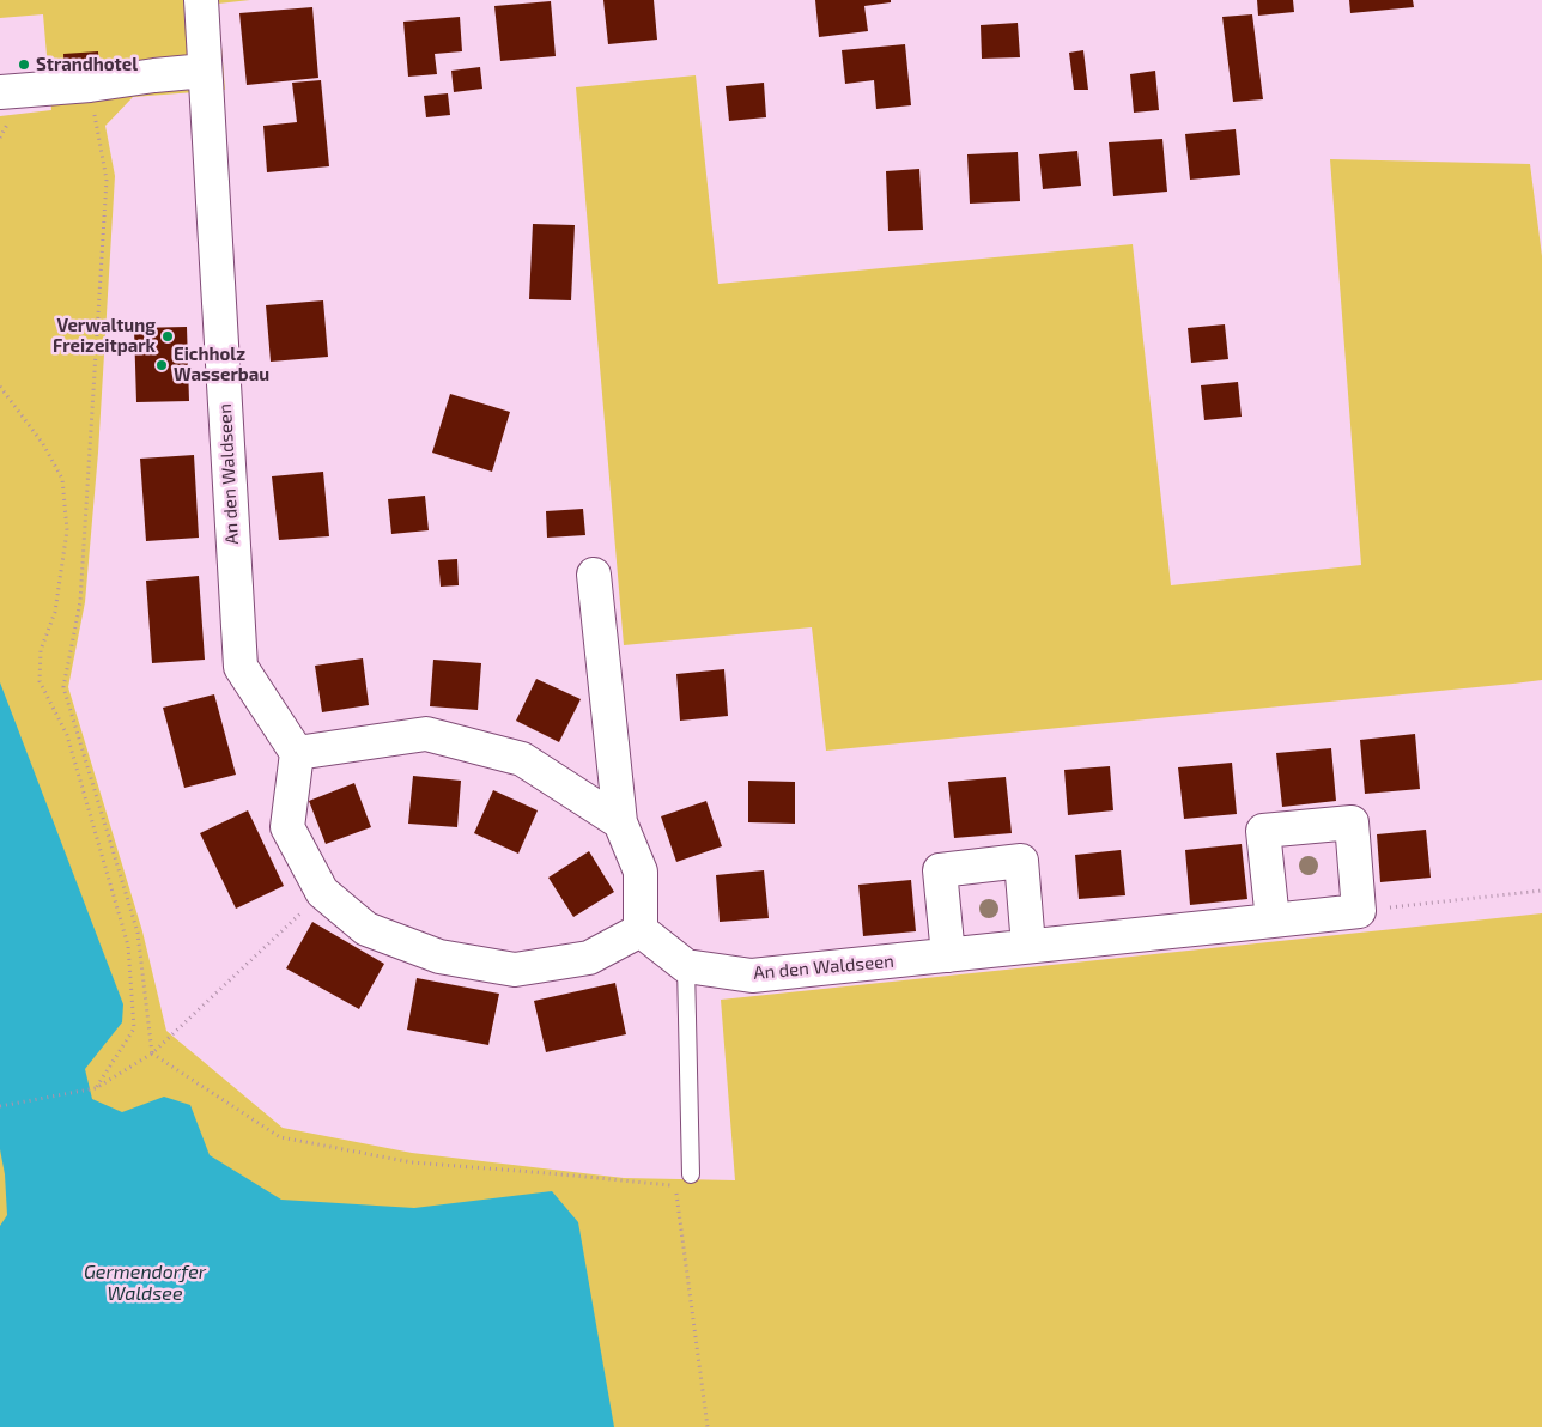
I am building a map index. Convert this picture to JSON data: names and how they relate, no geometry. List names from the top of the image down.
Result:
{
  "streets": {
    "street": ["An den Waldseen"]
  },
  "water": ["Germendorfer Waldsee"],
  "places": ["Strandhotel", "Verwaltung Freizeitpark", "Eichholz Wasserbau"]
}
